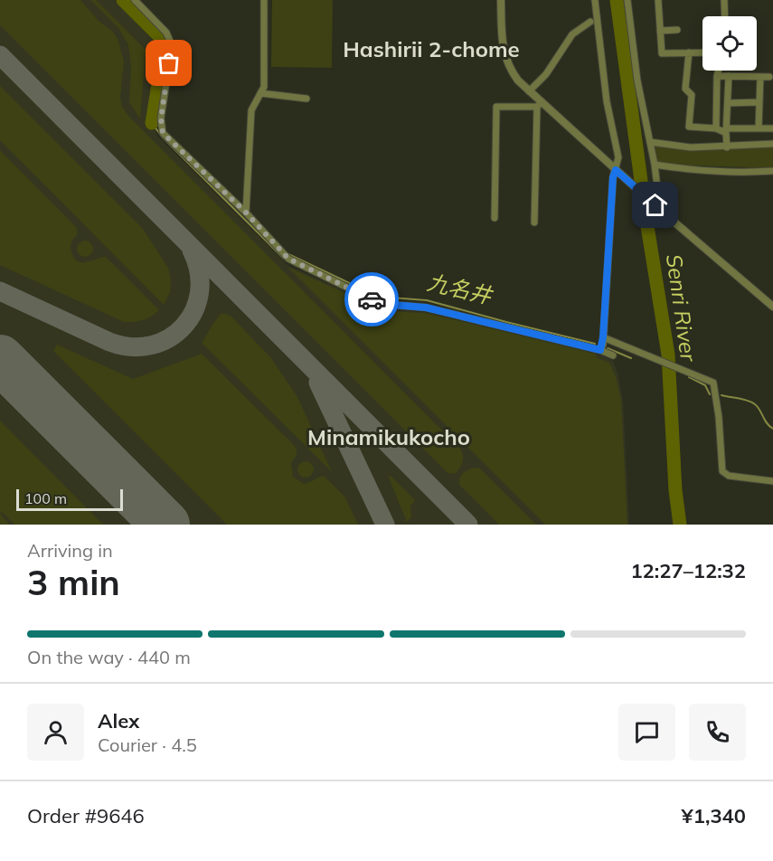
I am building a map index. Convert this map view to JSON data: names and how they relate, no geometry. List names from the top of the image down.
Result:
{
  "districts": ["Hashirii 2-chome", "Minamikukocho"],
  "water": ["九名井", "Senri River"],
  "scale_bar": "100 m",
  "page": {
    "scale": "100 m",
    "heading": ["3 min", "Arriving in", "12:27–12:32"],
    "panel": [
      "Alex",
      "Courier · 4.5",
      "Order #9646",
      "¥1,340"
    ],
    "bar": "On the way · 440 m"
  }
}
